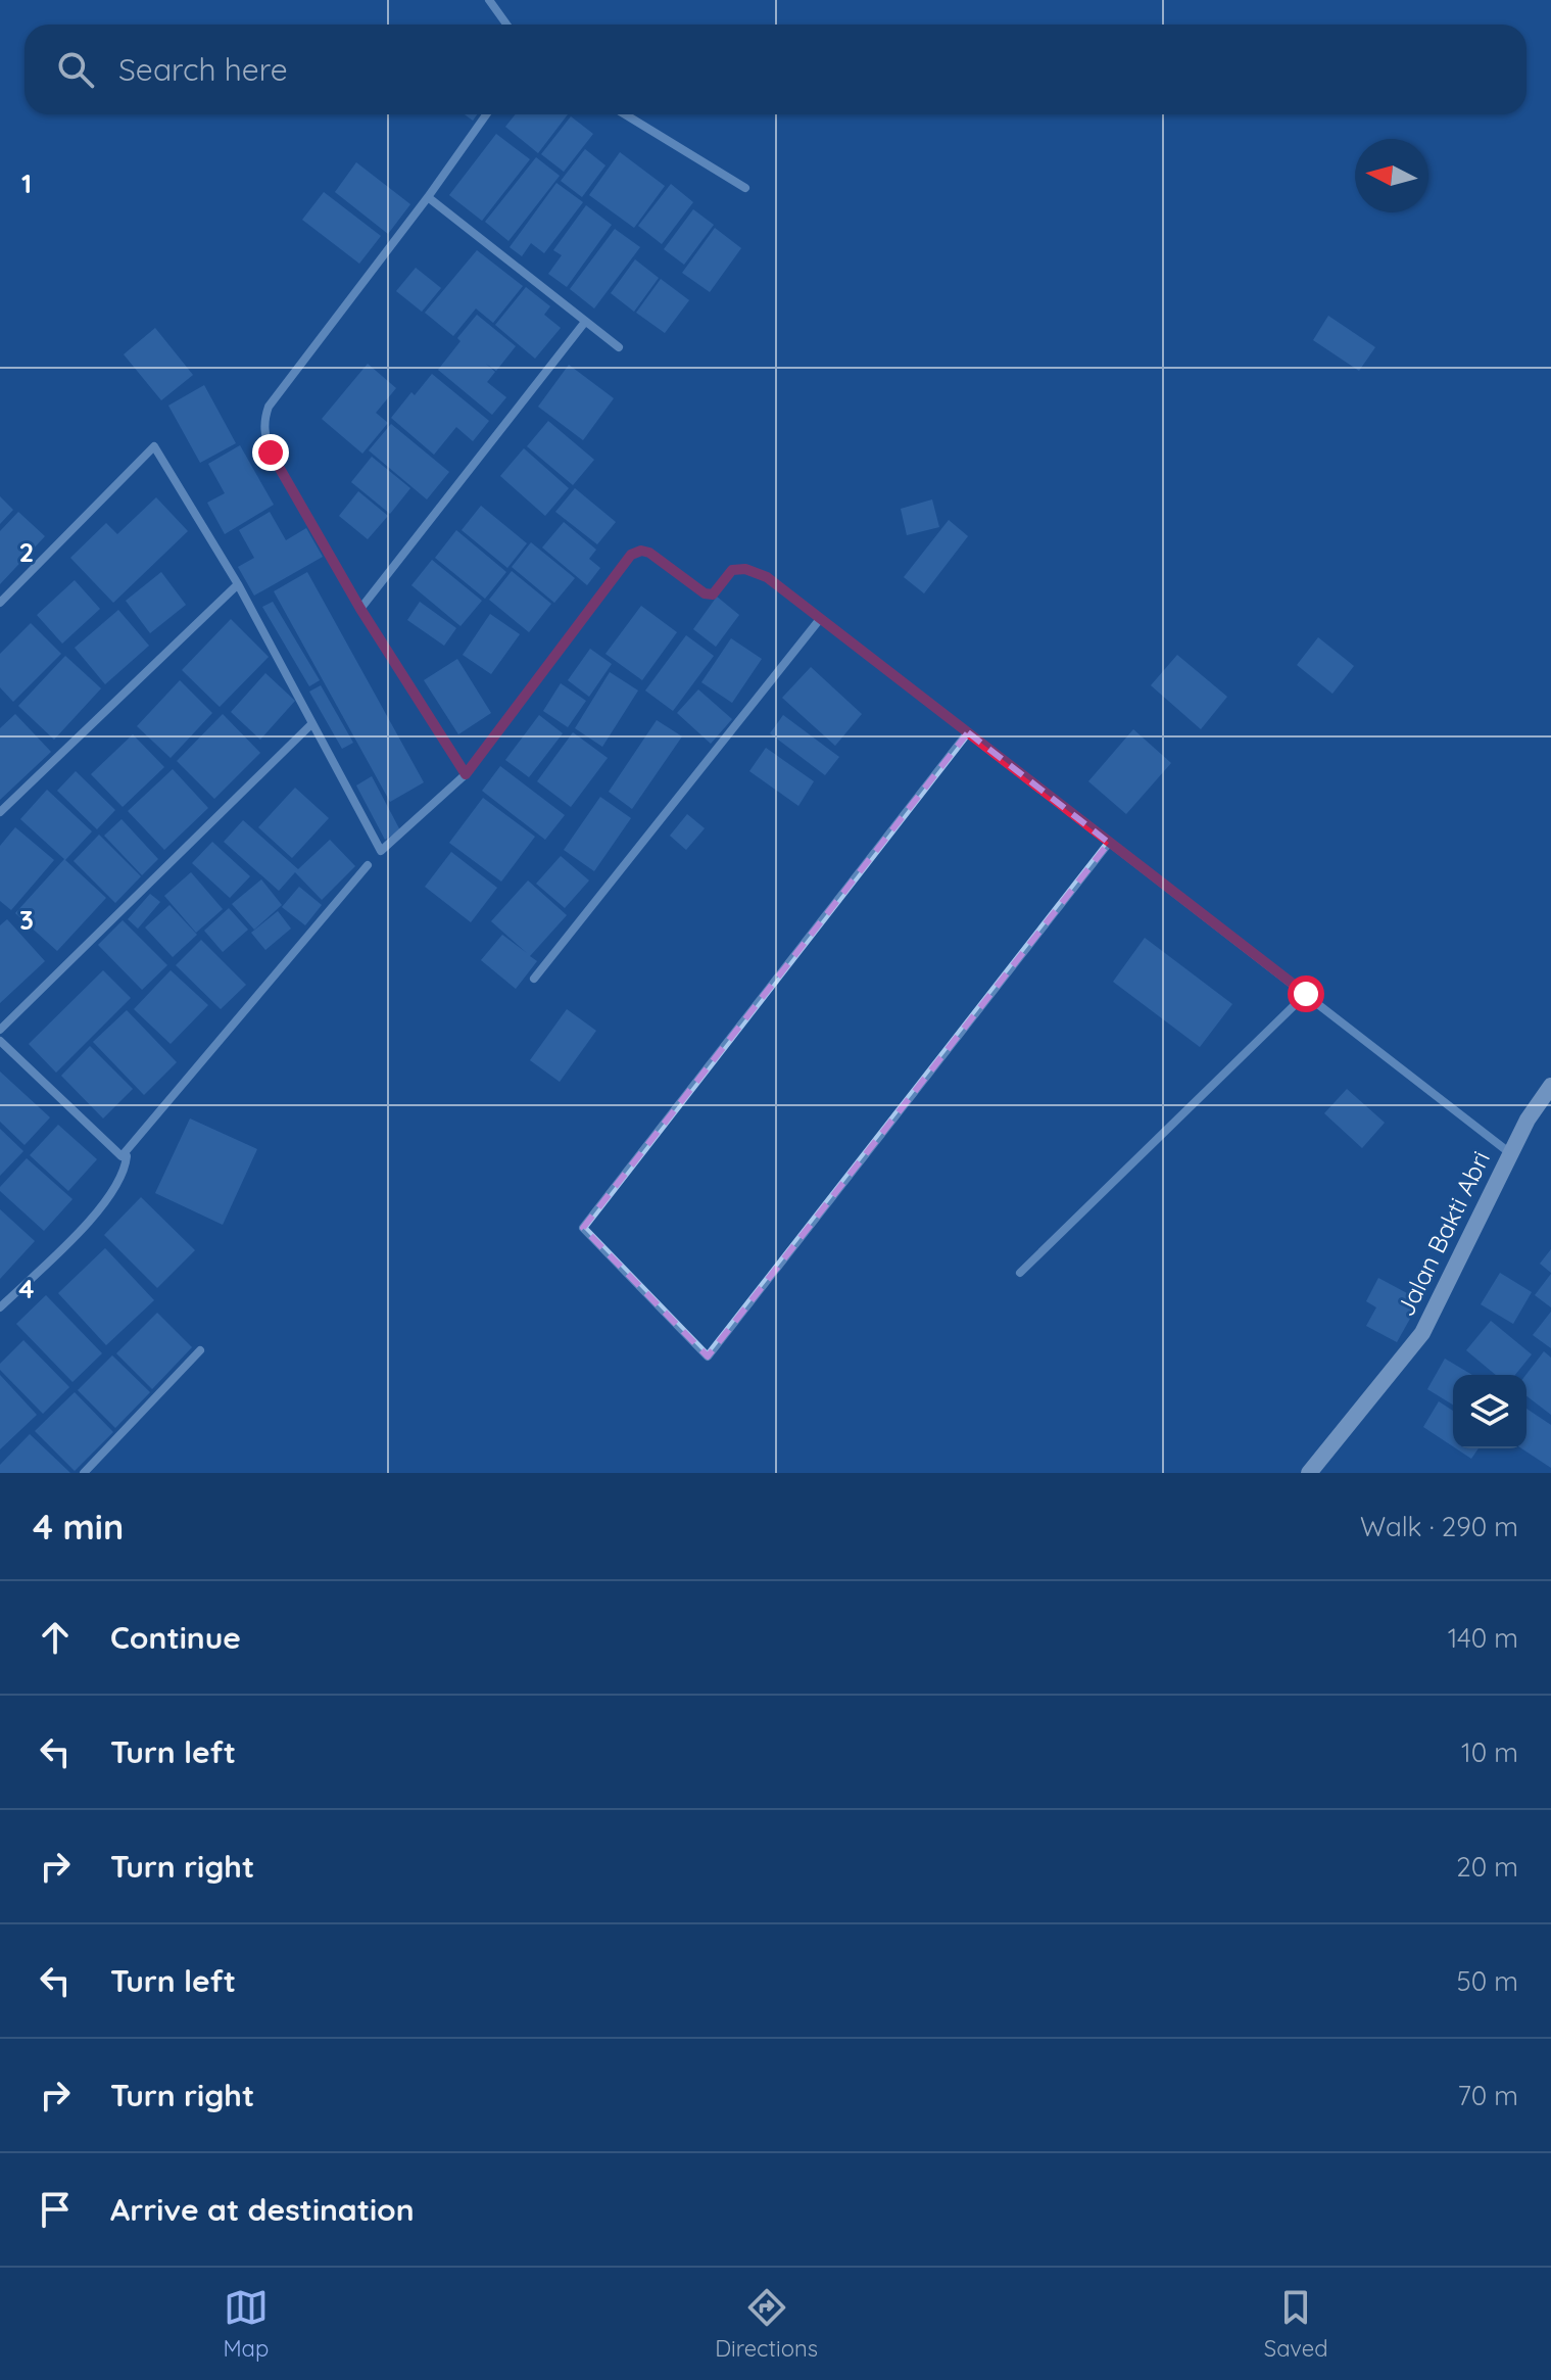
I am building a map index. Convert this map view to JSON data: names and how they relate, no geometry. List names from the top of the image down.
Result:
{
  "streets": {
    "street": ["Jalan Bakti Abri"]
  },
  "north": "left",
  "page": {
    "search": "Search here",
    "heading": ["4 min", "Walk · 290 m"],
    "list": [
      ["Continue", "140 m"],
      ["Turn left", "10 m"],
      ["Turn right", "20 m"],
      ["Turn left", "50 m"],
      ["Turn right", "70 m"],
      "Arrive at destination"
    ],
    "nav": ["Map", "Directions", "Saved"]
  },
  "grid": {
    "rows": [
      "1",
      "2",
      "3",
      "4"
    ]
  }
}
